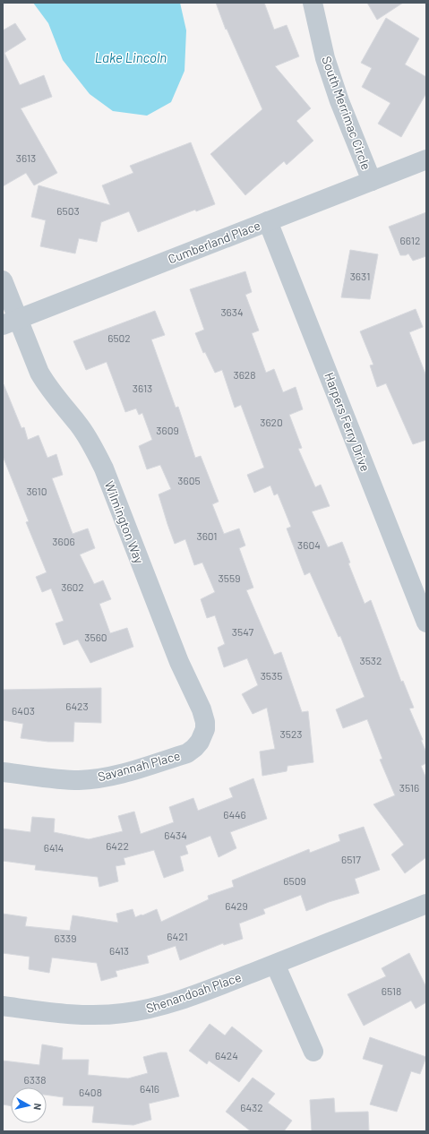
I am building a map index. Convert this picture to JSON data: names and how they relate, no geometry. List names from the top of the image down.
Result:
{
  "streets": {
    "street": [
      "South Merrimac Circle",
      "Cumberland Place",
      "Harpers Ferry Drive",
      "Wilmington Way",
      "Savannah Place",
      "Shenandoah Place"
    ]
  },
  "crossings": [
    ["South Merrimac Circle", "Cumberland Place"],
    ["Cumberland Place", "Harpers Ferry Drive"],
    ["Cumberland Place", "Wilmington Way"],
    ["Wilmington Way", "Savannah Place"]
  ],
  "water": ["Lake Lincoln"],
  "house_numbers": [
    "3613",
    "6503",
    "6612",
    "3631",
    "3634",
    "6502",
    "3628",
    "3613",
    "3620",
    "3609",
    "3605",
    "3610",
    "3601",
    "3606",
    "3604",
    "3559",
    "3602",
    "3547",
    "3560",
    "3532",
    "3535",
    "6423",
    "6403",
    "3523",
    "3516",
    "6446",
    "6434",
    "6422",
    "6414",
    "6517",
    "6509",
    "6429",
    "6421",
    "6339",
    "6413",
    "6518",
    "6424",
    "6338",
    "6416",
    "6408",
    "6432"
  ],
  "north": "right"
}
